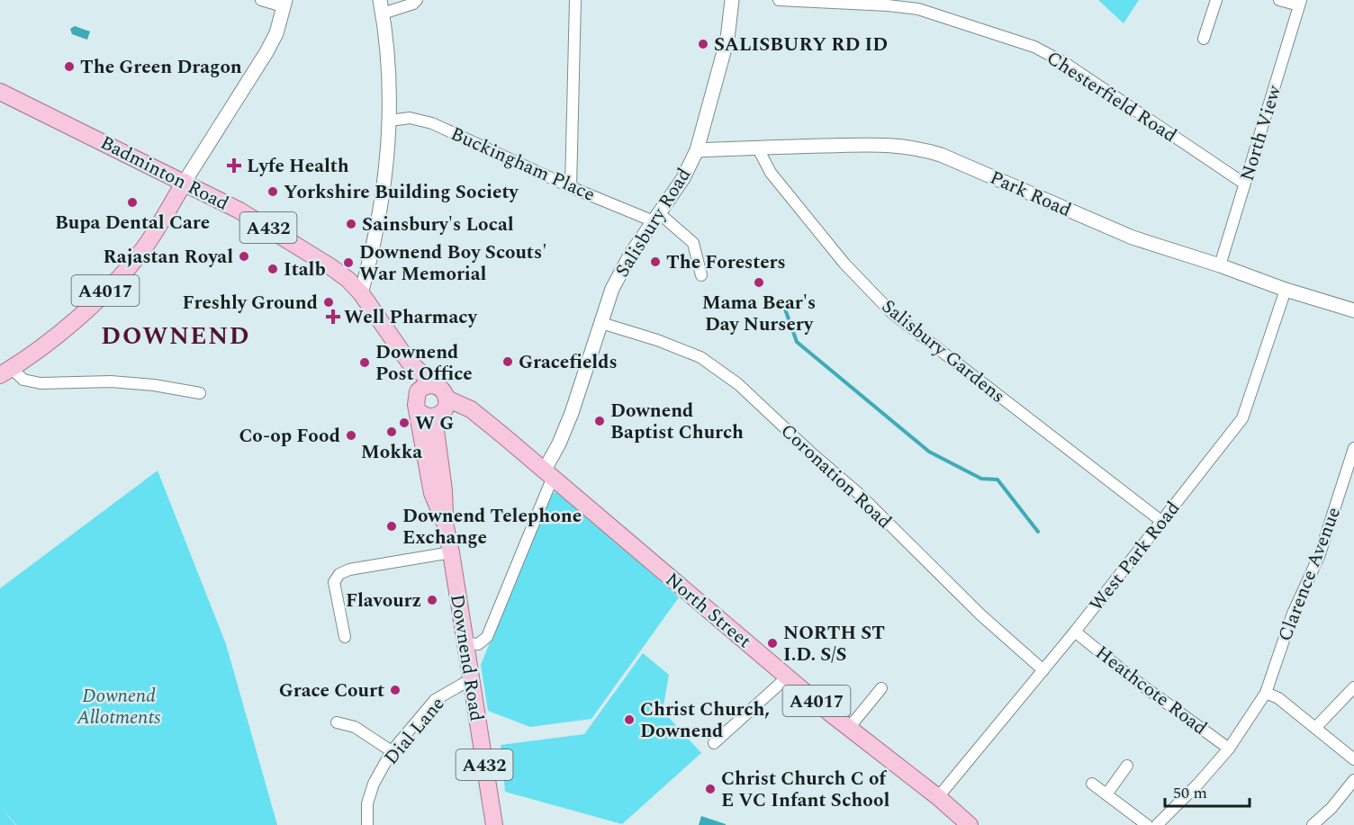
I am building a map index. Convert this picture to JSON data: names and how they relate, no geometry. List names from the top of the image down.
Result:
{
  "streets": {
    "main road": [
      "Badminton Road",
      "A432",
      "A4017",
      "North Street",
      "Downend Road"
    ],
    "street": [
      "Chesterfield Road",
      "North View",
      "Buckingham Place",
      "Park Road",
      "Salisbury Road",
      "Salisbury Gardens",
      "Coronation Road",
      "West Park Road",
      "Clarence Avenue",
      "Heathcote Road",
      "Dial Lane"
    ]
  },
  "crossings": [
    ["Chesterfield Road", "North View"],
    ["North View", "Park Road"],
    ["Buckingham Place", "Salisbury Road"],
    ["Badminton Road", "A432"],
    ["Badminton Road", "A4017"],
    ["Badminton Road", "North Street"],
    ["Badminton Road", "Downend Road"],
    ["Park Road", "Salisbury Road"],
    ["Park Road", "Salisbury Gardens"],
    ["Park Road", "West Park Road"],
    ["Salisbury Road", "Coronation Road"],
    ["Salisbury Road", "North Street"],
    ["A432", "North Street"],
    ["A432", "Downend Road"],
    ["Salisbury Gardens", "West Park Road"],
    ["Coronation Road", "West Park Road"],
    ["West Park Road", "North Street"],
    ["West Park Road", "Heathcote Road"],
    ["Clarence Avenue", "Heathcote Road"],
    ["North Street", "Downend Road"],
    ["Downend Road", "Dial Lane"]
  ],
  "districts": ["DOWNEND"],
  "parks": ["Downend Allotments"],
  "places": {
    "other": [
      "SALISBURY RD ID",
      "The Green Dragon",
      "Yorkshire Building Society",
      "Bupa Dental Care",
      "Sainsbury's Local",
      "Rajastan Royal",
      "The Foresters",
      "Downend Boy Scouts' War Memorial",
      "Italb",
      "Mama Bear's Day Nursery",
      "Freshly Ground",
      "Gracefields",
      "Downend Post Office",
      "Downend Baptist Church",
      "W G",
      "Mokka",
      "Co-op Food",
      "Downend Telephone Exchange",
      "Flavourz",
      "NORTH ST I.D. S/S",
      "Grace Court",
      "Christ Church, Downend",
      "Christ Church C of E VC Infant School"
    ],
    "health": ["Lyfe Health", "Well Pharmacy"]
  },
  "scale_bar": "50 m"
}
